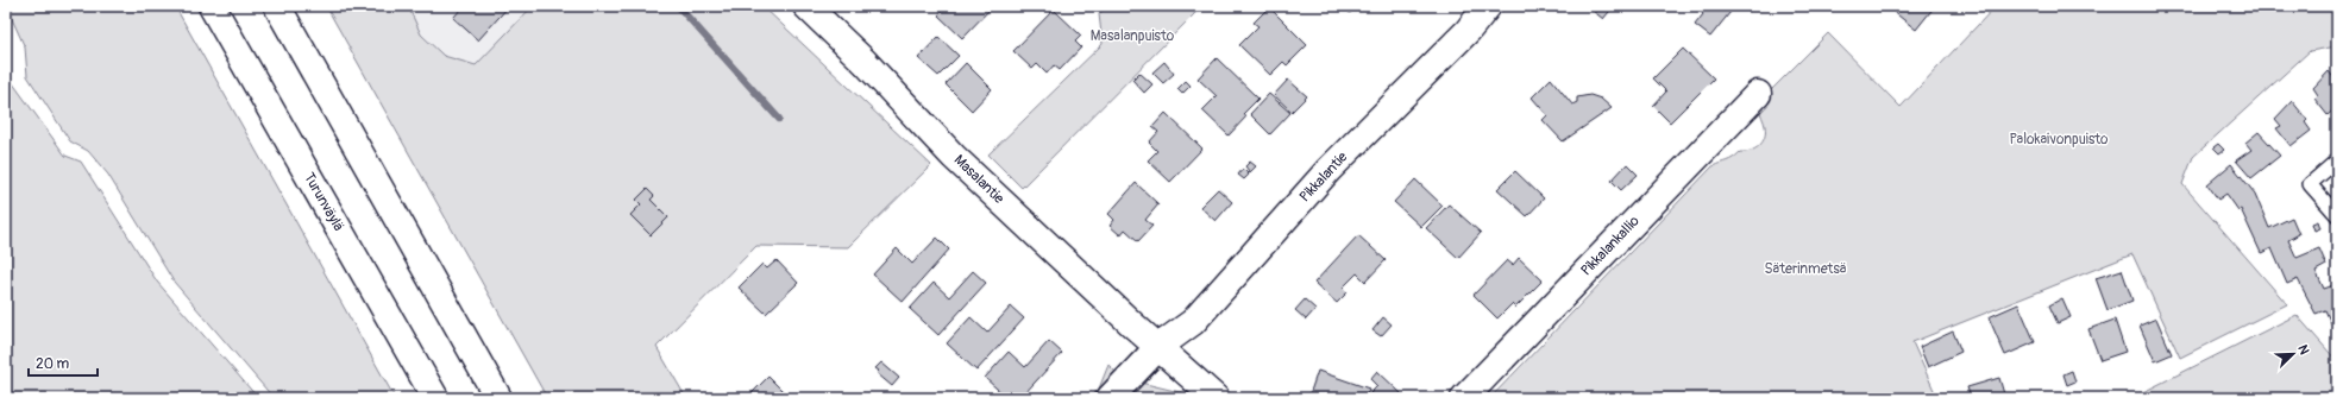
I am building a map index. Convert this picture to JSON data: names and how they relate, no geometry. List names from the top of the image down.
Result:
{
  "streets": {
    "main road": [
      "Pikkalantie",
      "Masalantie",
      "Turunväylä",
      "Pikkalankallio"
    ]
  },
  "crossings": [
    ["Pikkalantie", "Masalantie"]
  ],
  "parks": ["Masalanpuisto", "Palokaivonpuisto", "Säterinmetsä"],
  "scale_bar": "20 m",
  "north": "top right"
}
